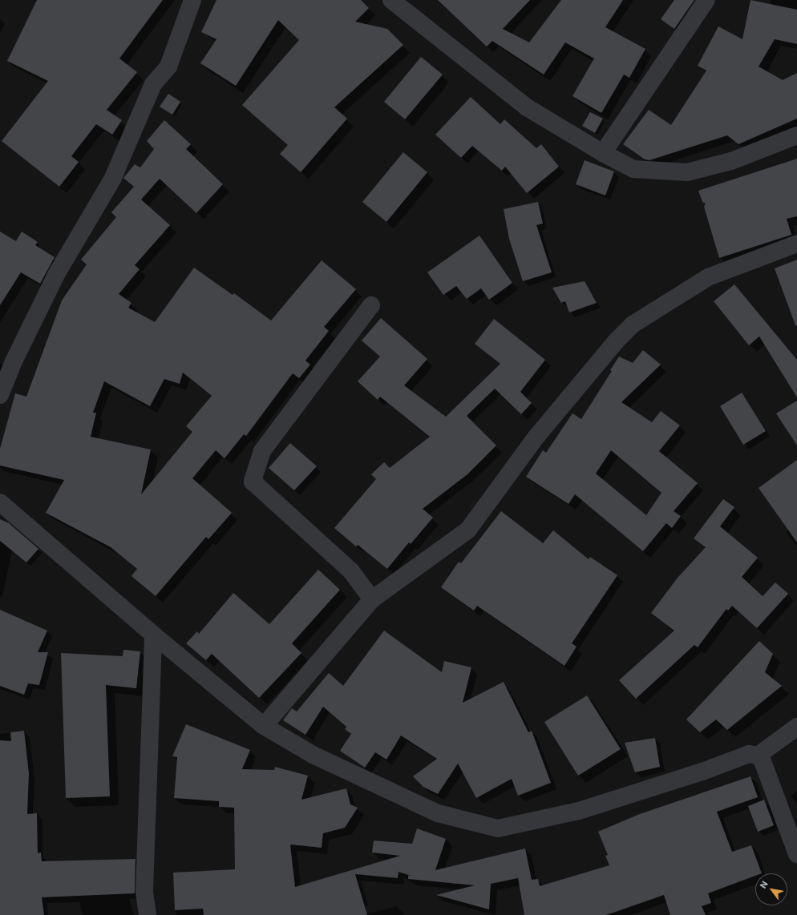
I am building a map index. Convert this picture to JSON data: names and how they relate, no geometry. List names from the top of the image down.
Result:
{
  "north": "top left"
}
